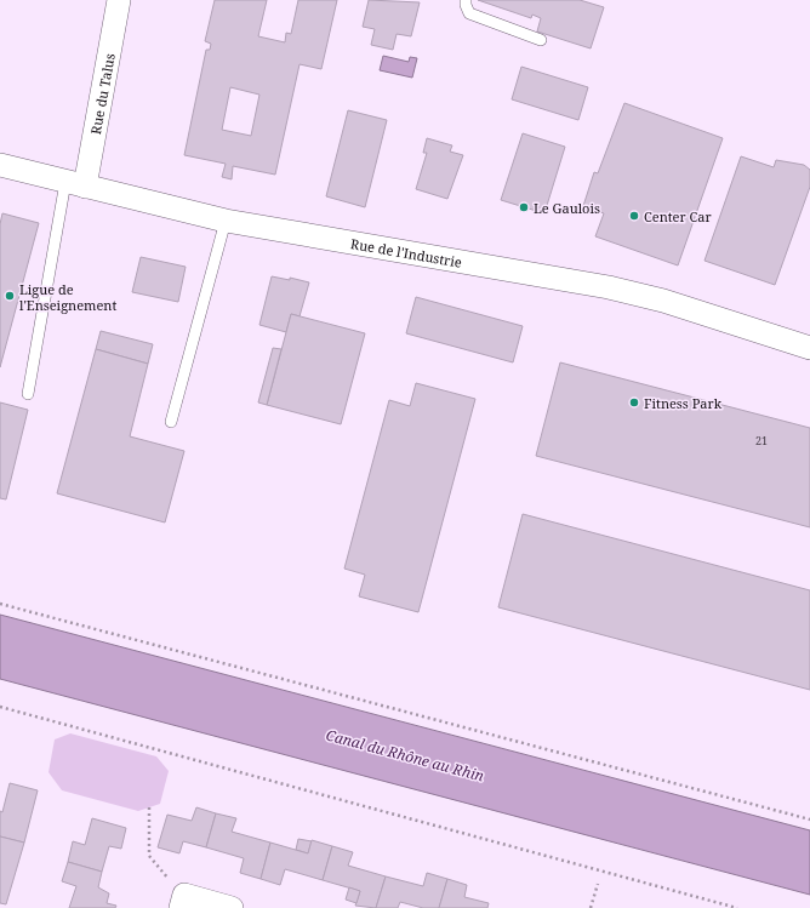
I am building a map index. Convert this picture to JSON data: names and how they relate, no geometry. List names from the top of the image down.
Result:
{
  "streets": {
    "street": ["Rue du Talus", "Rue de l'Industrie"]
  },
  "crossings": [
    ["Rue du Talus", "Rue de l'Industrie"]
  ],
  "water": ["Canal du Rhône au Rhin"],
  "places": [
    "Le Gaulois",
    "Center Car",
    "Ligue de l'Enseignement",
    "Fitness Park"
  ],
  "house_numbers": ["21"]
}
